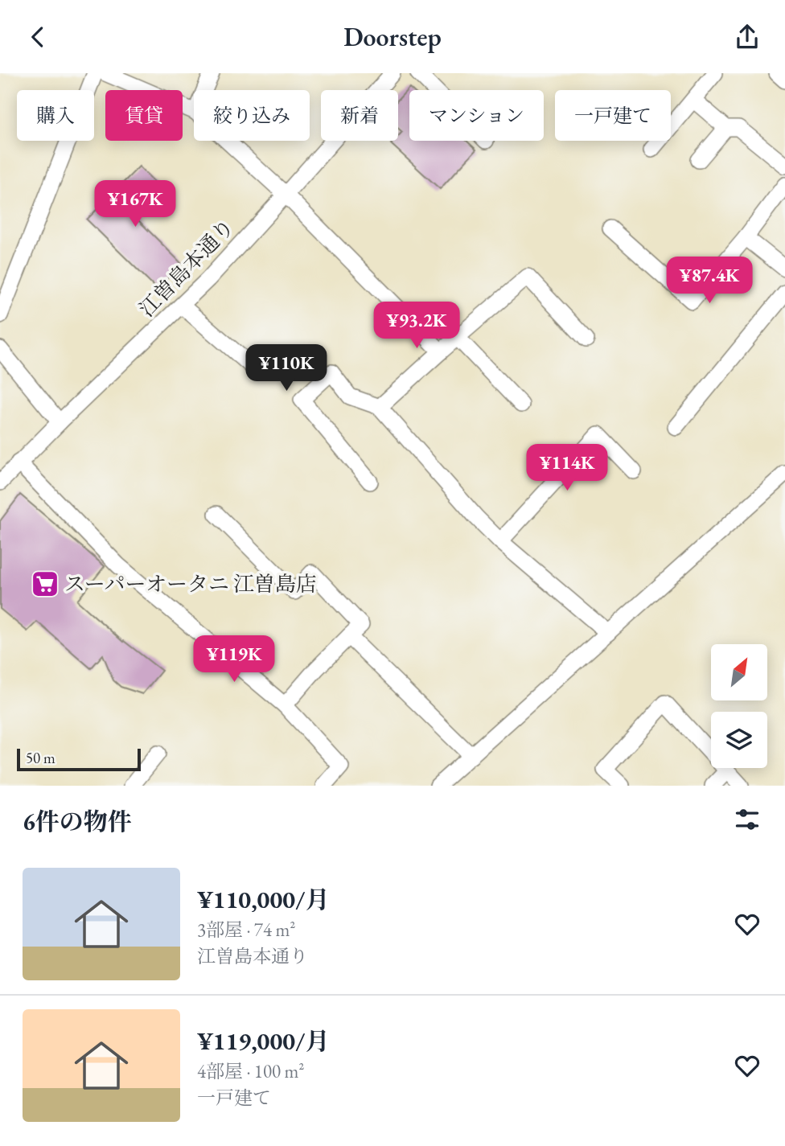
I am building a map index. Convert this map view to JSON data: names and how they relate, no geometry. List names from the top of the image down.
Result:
{
  "streets": {
    "street": ["江曽島本通り"]
  },
  "places": {
    "supermarket": ["スーパーオータニ 江曽島店"]
  },
  "scale_bar": "50 m",
  "north": "top right",
  "page": {
    "header": "Doorstep",
    "chip": [
      "購入",
      "賃貸",
      "絞り込み",
      "新着",
      "マンション",
      "一戸建て"
    ],
    "price": [
      "¥167K",
      "¥87.4K",
      "¥93.2K",
      "¥110K",
      "¥114K",
      "¥119K"
    ],
    "scale": "50 m",
    "heading": "6件の物件",
    "list": [
      {
        "name": "¥110,000/月",
        "note": "3部屋 · 74 m² · 江曽島本通り"
      },
      {
        "name": "¥119,000/月",
        "note": "4部屋 · 100 m² · 一戸建て"
      }
    ]
  }
}
